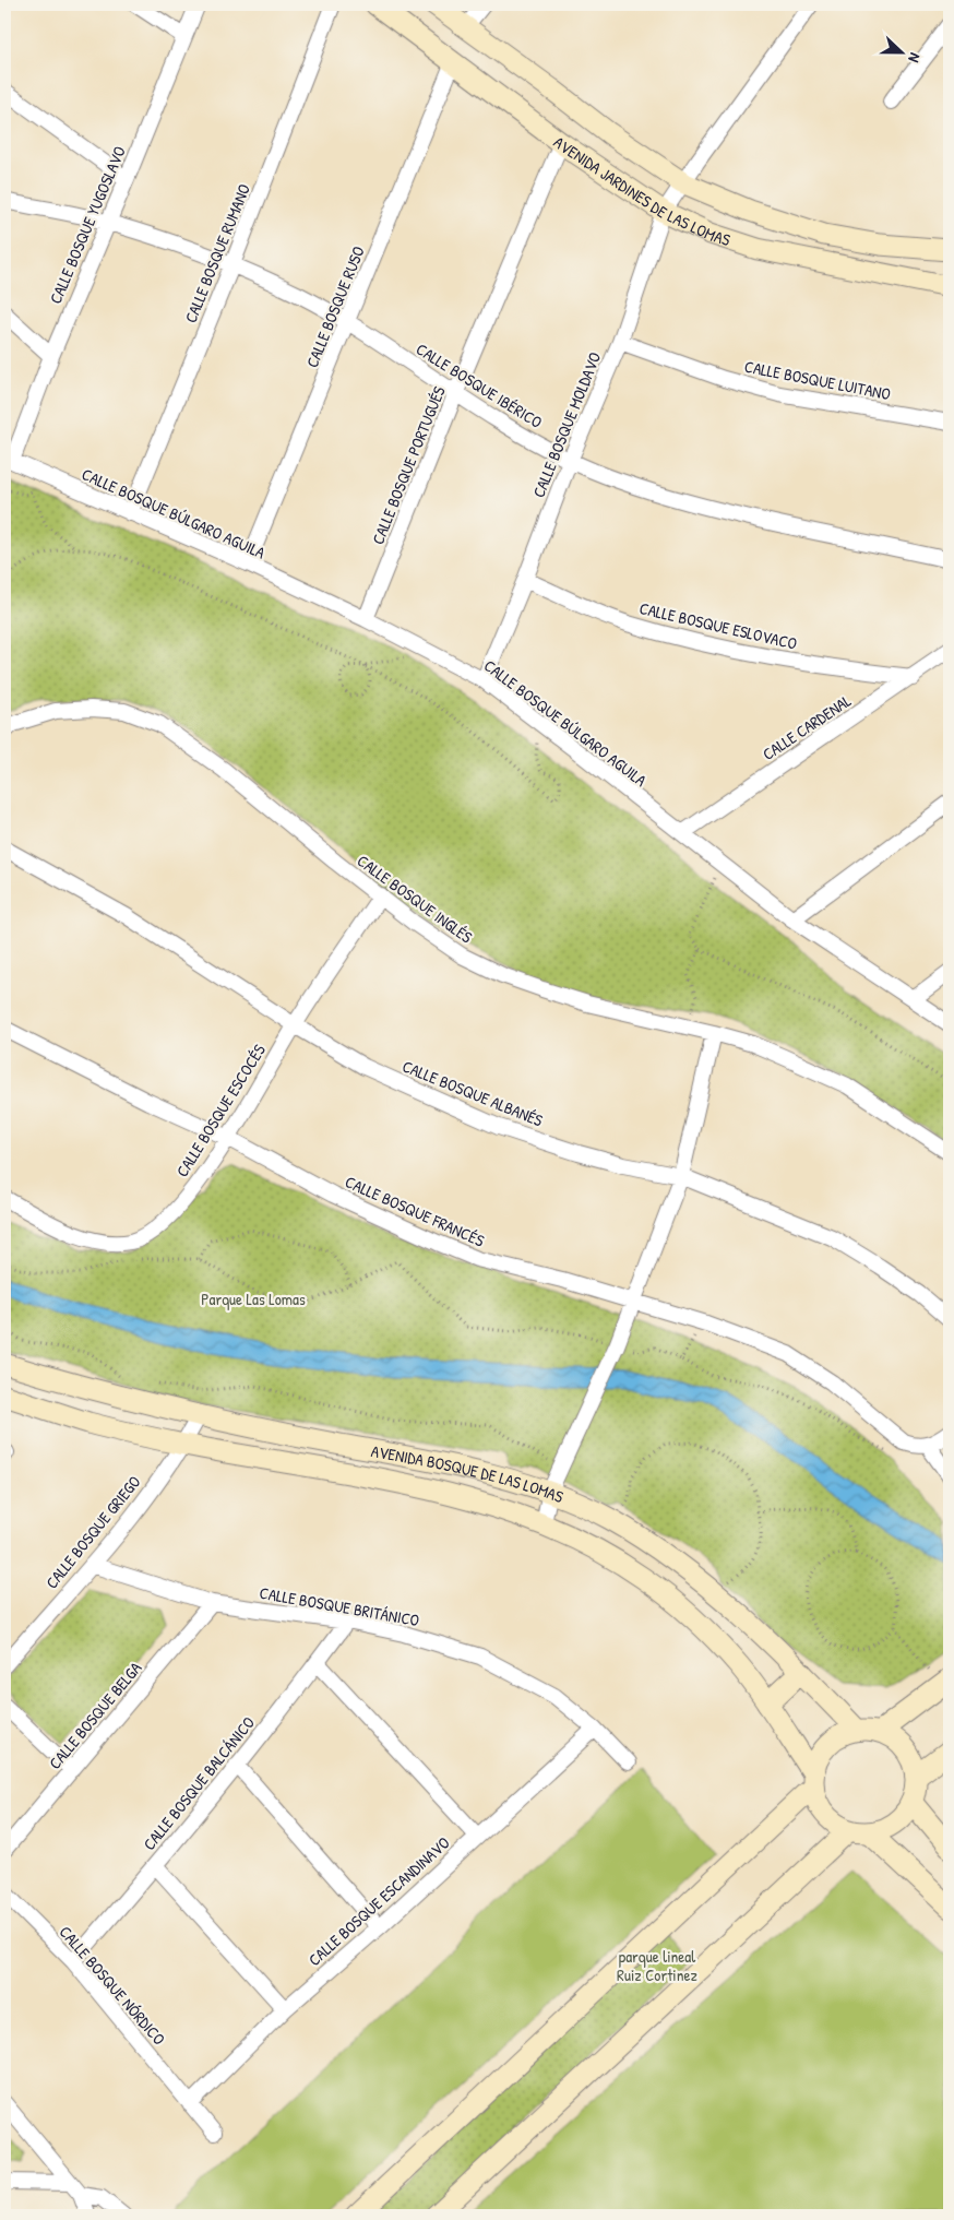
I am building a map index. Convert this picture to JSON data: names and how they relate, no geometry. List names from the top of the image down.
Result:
{
  "streets": {
    "street": [
      "AVENIDA JARDINES DE LAS LOMAS",
      "CALLE BOSQUE YUGOSLAVO",
      "CALLE BOSQUE RUMANO",
      "CALLE BOSQUE RUSO",
      "CALLE BOSQUE LUITANO",
      "CALLE BOSQUE IBÉRICO",
      "CALLE BOSQUE MOLDAVO",
      "CALLE BOSQUE PORTUGUÉS",
      "CALLE BOSQUE BÚLGARO AGUILA",
      "CALLE BOSQUE ESLOVACO",
      "CALLE CARDENAL",
      "CALLE BOSQUE INGLÉS",
      "CALLE BOSQUE ALBANÉS",
      "CALLE BOSQUE ESCOCÉS",
      "CALLE BOSQUE FRANCÉS",
      "AVENIDA BOSQUE DE LAS LOMAS",
      "CALLE BOSQUE GRIEGO",
      "CALLE BOSQUE BRITÁNICO",
      "CALLE BOSQUE BELGA",
      "CALLE BOSQUE BALCÁNICO",
      "CALLE BOSQUE ESCANDINAVO",
      "CALLE BOSQUE NÓRDICO"
    ]
  },
  "crossings": [
    ["AVENIDA JARDINES DE LAS LOMAS", "CALLE BOSQUE RUSO"],
    ["AVENIDA JARDINES DE LAS LOMAS", "CALLE BOSQUE MOLDAVO"],
    ["AVENIDA JARDINES DE LAS LOMAS", "CALLE BOSQUE PORTUGUÉS"],
    ["CALLE BOSQUE YUGOSLAVO", "CALLE BOSQUE IBÉRICO"],
    ["CALLE BOSQUE YUGOSLAVO", "CALLE BOSQUE BÚLGARO AGUILA"],
    ["CALLE BOSQUE RUMANO", "CALLE BOSQUE IBÉRICO"],
    ["CALLE BOSQUE RUMANO", "CALLE BOSQUE BÚLGARO AGUILA"],
    ["CALLE BOSQUE RUSO", "CALLE BOSQUE IBÉRICO"],
    ["CALLE BOSQUE RUSO", "CALLE BOSQUE BÚLGARO AGUILA"],
    ["CALLE BOSQUE LUITANO", "CALLE BOSQUE MOLDAVO"],
    ["CALLE BOSQUE IBÉRICO", "CALLE BOSQUE MOLDAVO"],
    ["CALLE BOSQUE IBÉRICO", "CALLE BOSQUE PORTUGUÉS"],
    ["CALLE BOSQUE MOLDAVO", "CALLE BOSQUE BÚLGARO AGUILA"],
    ["CALLE BOSQUE MOLDAVO", "CALLE BOSQUE ESLOVACO"],
    ["CALLE BOSQUE PORTUGUÉS", "CALLE BOSQUE BÚLGARO AGUILA"],
    ["CALLE BOSQUE BÚLGARO AGUILA", "CALLE CARDENAL"],
    ["CALLE BOSQUE ESLOVACO", "CALLE CARDENAL"],
    ["CALLE BOSQUE INGLÉS", "CALLE BOSQUE ESCOCÉS"],
    ["CALLE BOSQUE ALBANÉS", "CALLE BOSQUE ESCOCÉS"],
    ["CALLE BOSQUE ESCOCÉS", "CALLE BOSQUE FRANCÉS"],
    ["AVENIDA BOSQUE DE LAS LOMAS", "CALLE BOSQUE GRIEGO"],
    ["CALLE BOSQUE GRIEGO", "CALLE BOSQUE BRITÁNICO"],
    ["CALLE BOSQUE BRITÁNICO", "CALLE BOSQUE BELGA"],
    ["CALLE BOSQUE BRITÁNICO", "CALLE BOSQUE BALCÁNICO"],
    ["CALLE BOSQUE BRITÁNICO", "CALLE BOSQUE ESCANDINAVO"],
    ["CALLE BOSQUE BALCÁNICO", "CALLE BOSQUE NÓRDICO"],
    ["CALLE BOSQUE ESCANDINAVO", "CALLE BOSQUE NÓRDICO"]
  ],
  "parks": ["Parque Las Lomas", "parque lineal Ruiz Cortinez"],
  "north": "right"
}
